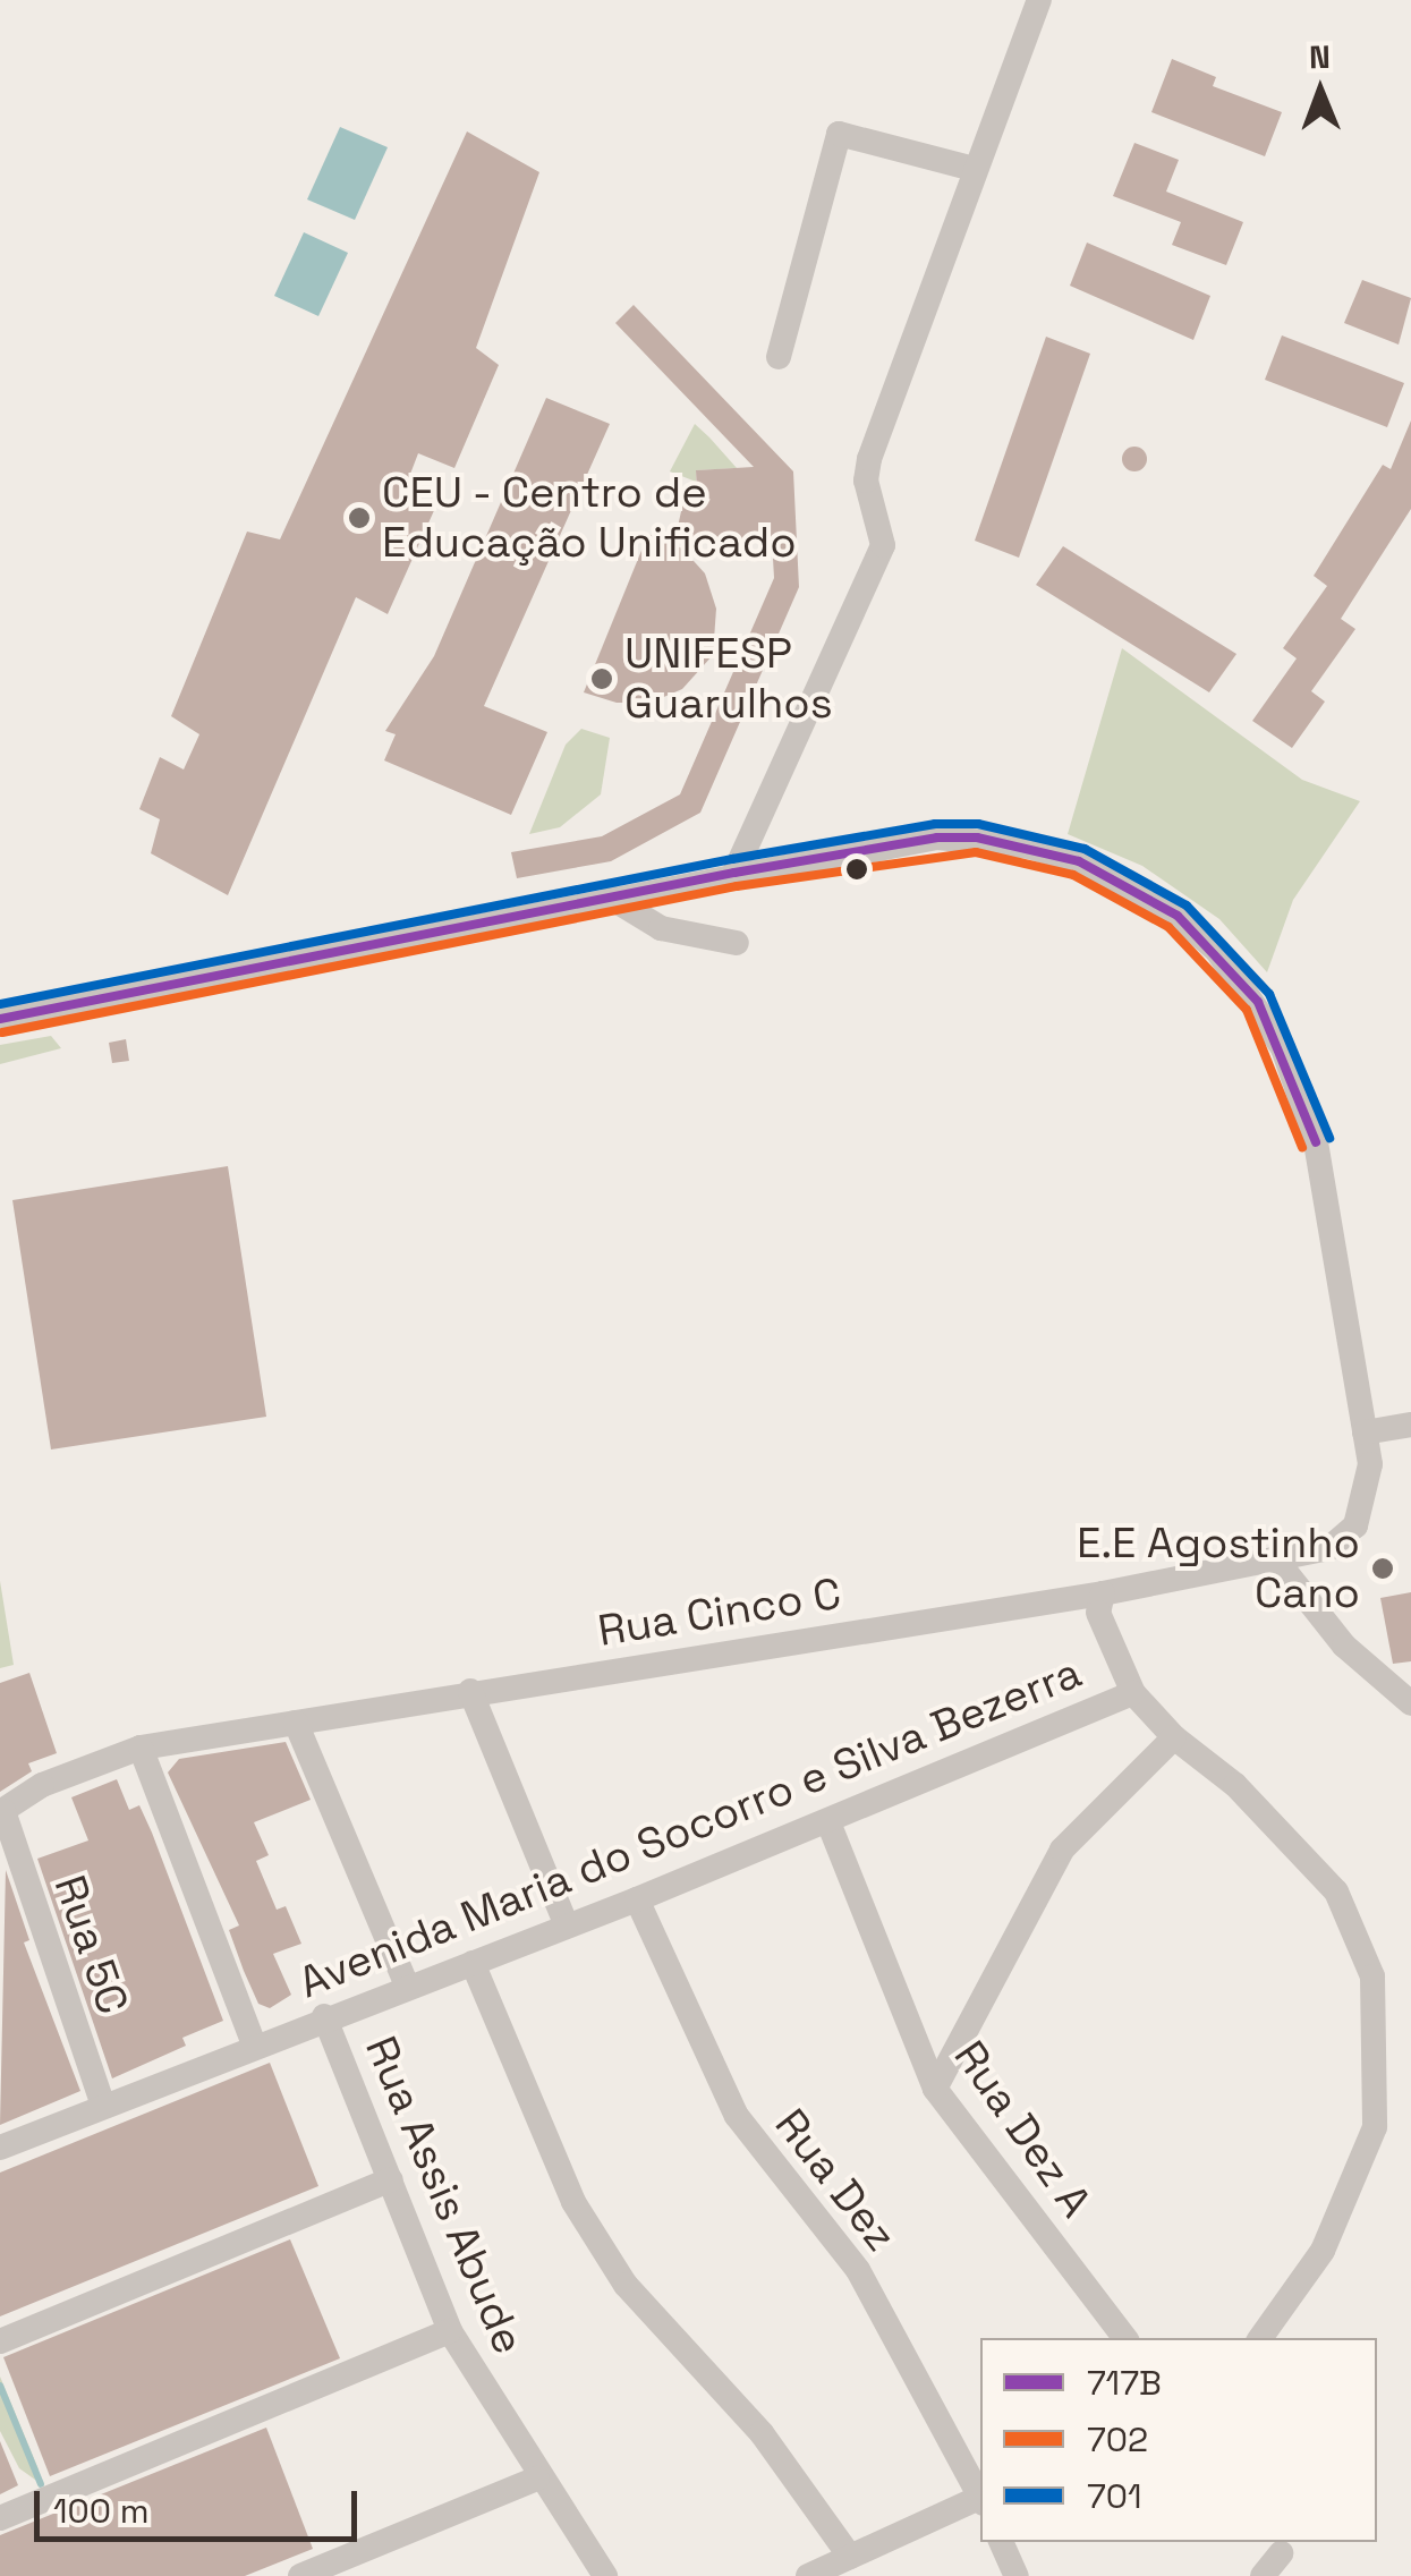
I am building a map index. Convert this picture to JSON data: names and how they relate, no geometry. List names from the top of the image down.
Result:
{
  "streets": {
    "street": [
      "Rua Cinco C",
      "Avenida Maria do Socorro e Silva Bezerra",
      "Rua 5C",
      "Rua Dez A",
      "Rua Dez",
      "Rua Assis Abude"
    ]
  },
  "crossings": [
    ["Rua Cinco C", "Rua 5C"],
    ["Avenida Maria do Socorro e Silva Bezerra", "Rua 5C"],
    ["Avenida Maria do Socorro e Silva Bezerra", "Rua Dez A"],
    ["Avenida Maria do Socorro e Silva Bezerra", "Rua Dez"],
    ["Avenida Maria do Socorro e Silva Bezerra", "Rua Assis Abude"]
  ],
  "places": ["CEU - Centro de Educação Unificado", "UNIFESP Guarulhos", "E.E Agostinho Cano"],
  "lines": ["transit line 701", "transit line 717B", "transit line 702"],
  "legend": ["717B", "702", "701"],
  "scale_bar": "100 m",
  "north": "top"
}
